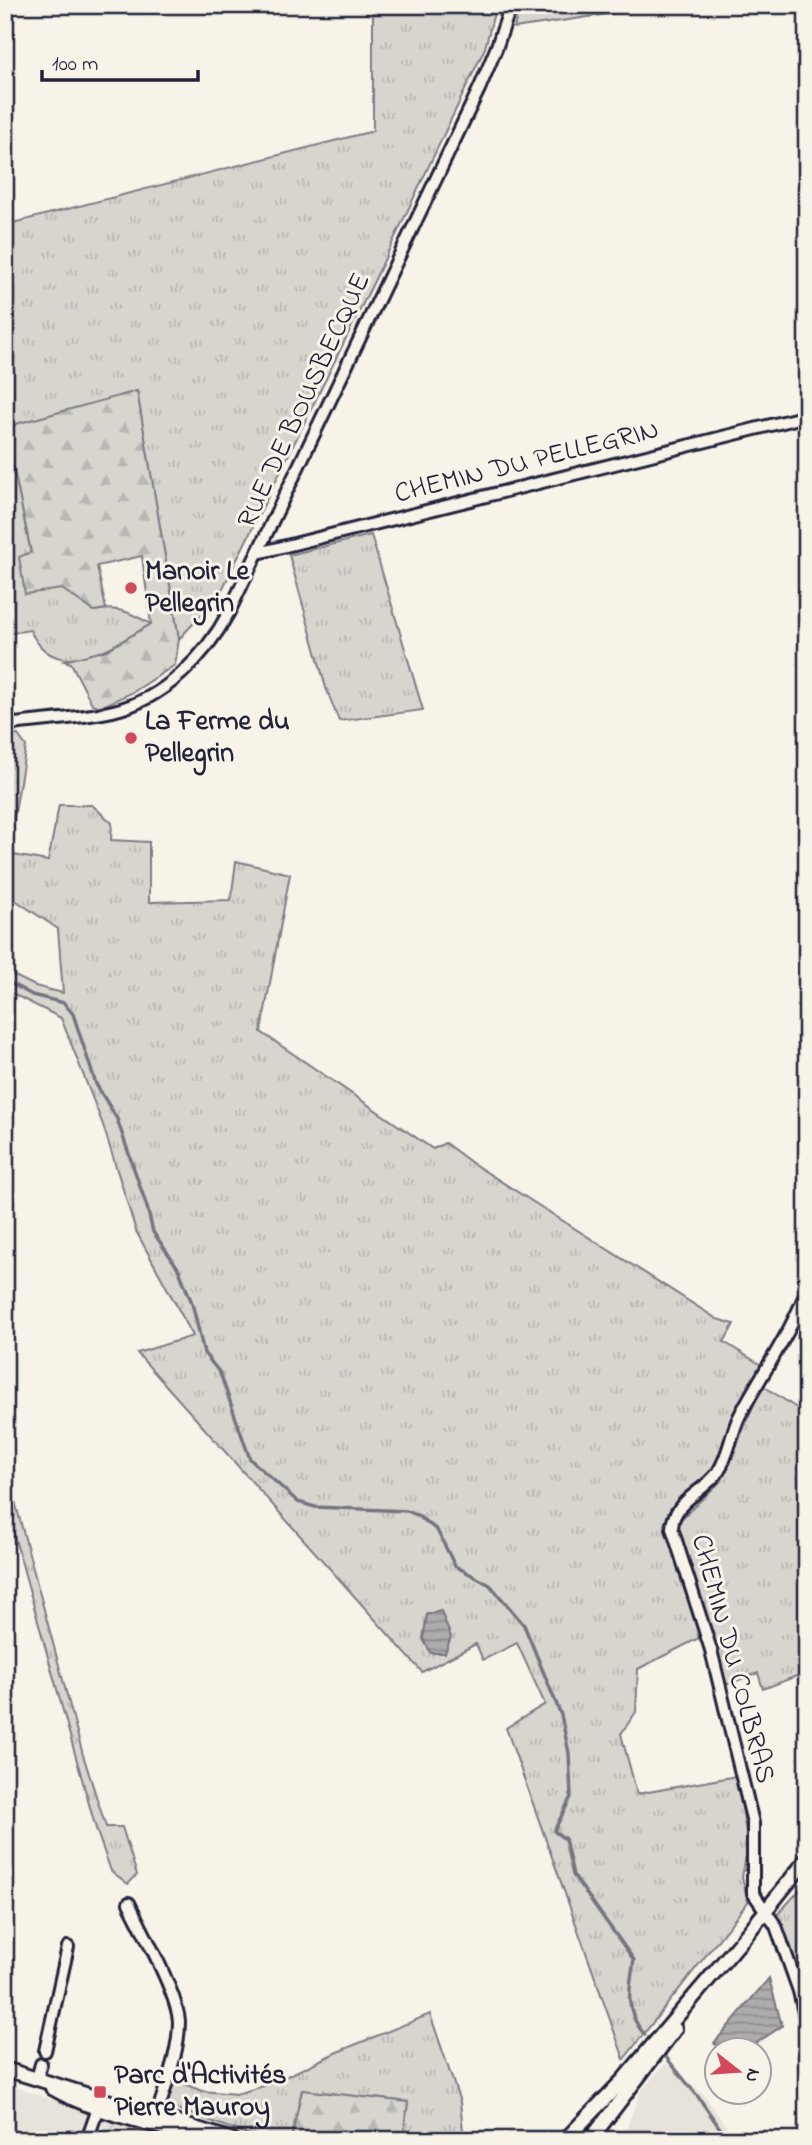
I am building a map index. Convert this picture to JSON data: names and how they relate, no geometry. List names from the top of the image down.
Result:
{
  "streets": {
    "street": ["RUE DE BOUSBECQUE", "CHEMIN DU PELLEGRIN", "CHEMIN DU COLBRAS"]
  },
  "crossings": [
    ["RUE DE BOUSBECQUE", "CHEMIN DU PELLEGRIN"]
  ],
  "places": {
    "other": ["Manoir Le Pellegrin", "La Ferme du Pellegrin"],
    "transit": ["Parc d'Activités Pierre Mauroy"]
  },
  "scale_bar": "100 m",
  "north": "right"
}
